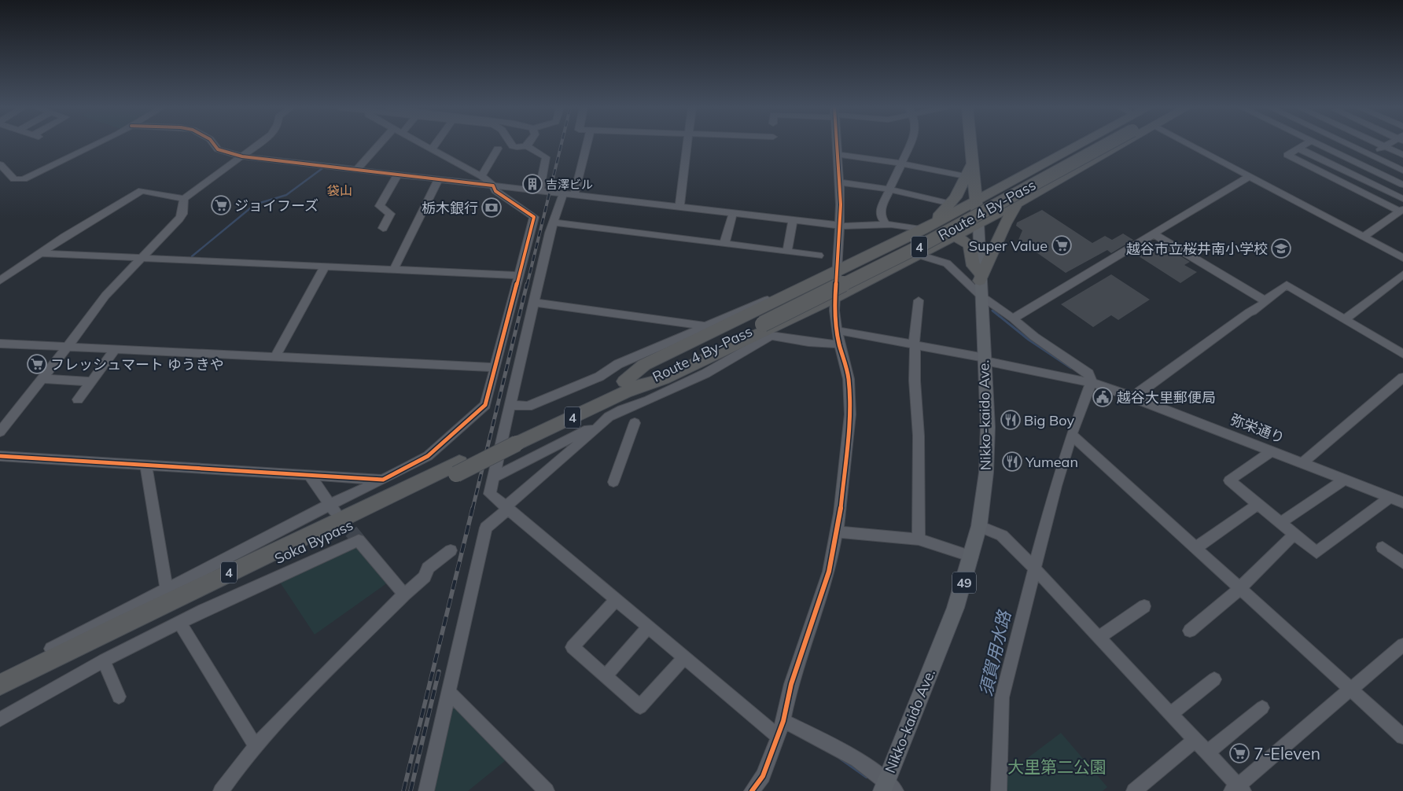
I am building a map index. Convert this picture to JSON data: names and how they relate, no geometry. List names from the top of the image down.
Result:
{
  "streets": {
    "highway": [
      "Route 4 By-Pass",
      "4",
      "Nikko-kaido Ave.",
      "Soka Bypass"
    ],
    "main road": ["49"],
    "street": ["弥栄通り"]
  },
  "crossings": [
    ["Route 4 By-Pass", "4"],
    ["Route 4 By-Pass", "Soka Bypass"],
    ["4", "Nikko-kaido Ave."],
    ["4", "Soka Bypass"],
    ["Nikko-kaido Ave.", "弥栄通り"]
  ],
  "districts": ["袋山"],
  "water": ["須賀用水路"],
  "parks": ["大里第二公園"],
  "places": {
    "building": ["吉澤ビル"],
    "supermarket": [
      "ジョイフーズ",
      "Super Value",
      "フレッシュマート ゆうきや",
      "7-Eleven"
    ],
    "bank": ["栃木銀行"],
    "school or university": ["越谷市立桜井南小学校"],
    "public building": ["越谷大里郵便局"],
    "restaurant": ["Big Boy", "Yumean"]
  }
}
